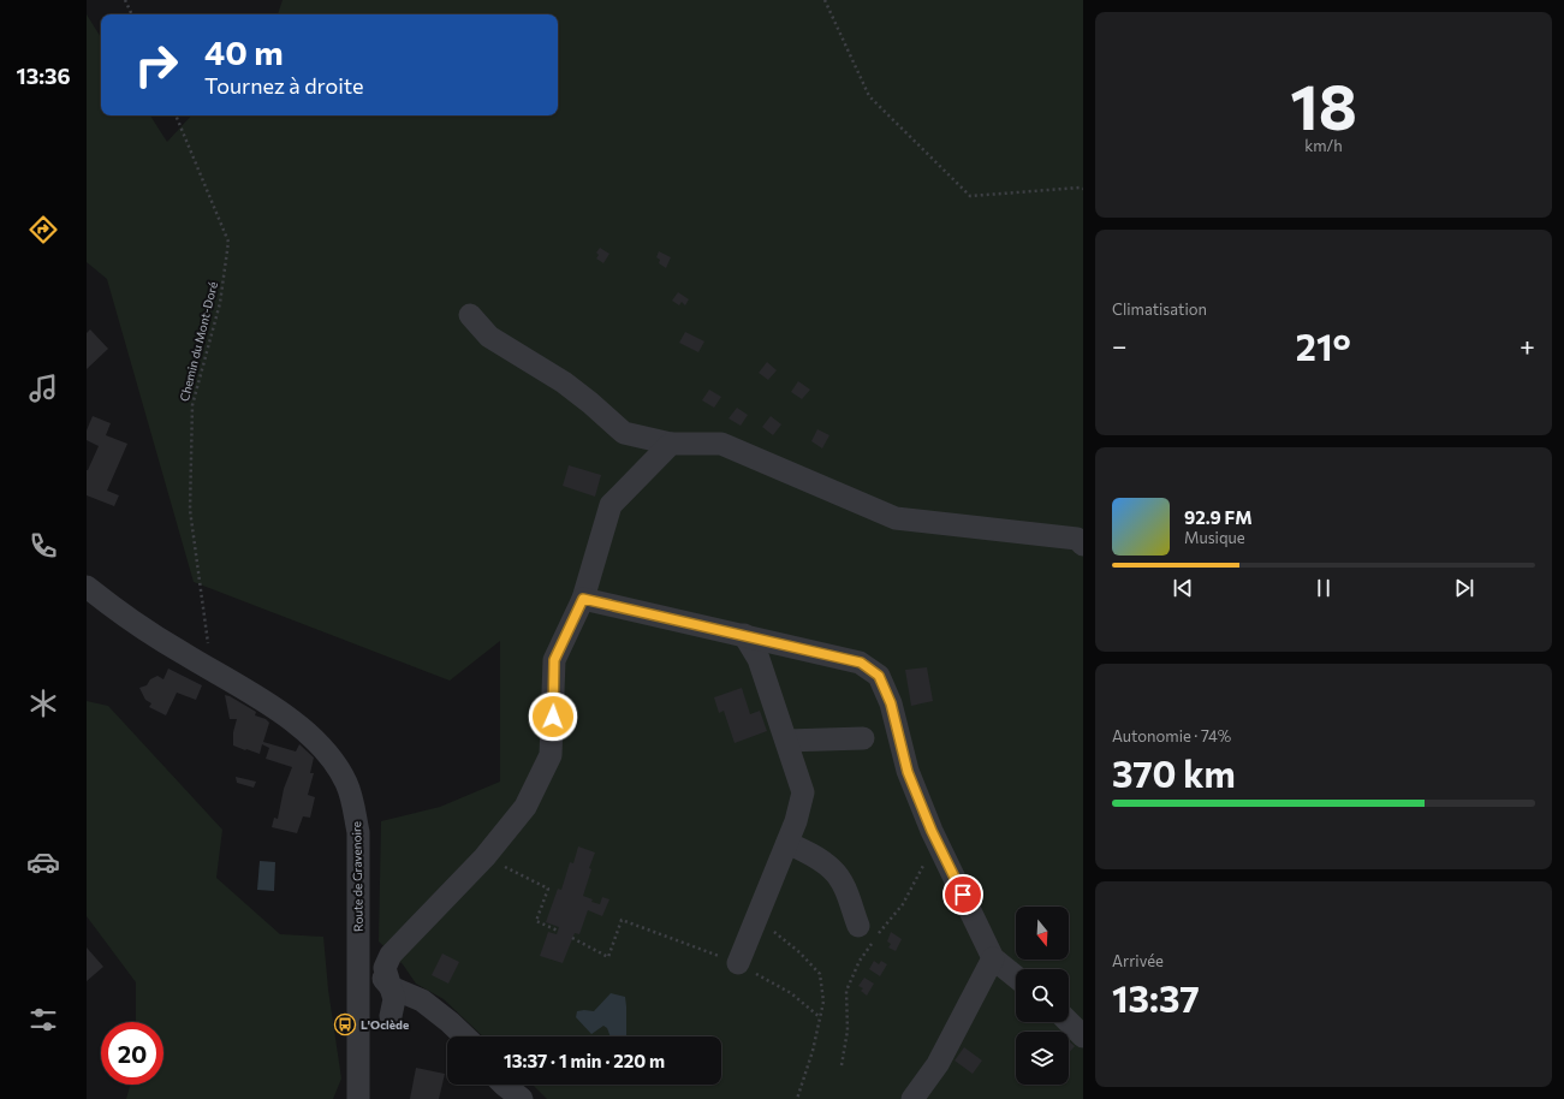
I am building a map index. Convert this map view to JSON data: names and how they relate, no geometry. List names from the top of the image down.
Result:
{
  "streets": {
    "street": ["Route de Gravenoire"],
    "path": ["Chemin du Mont-Doré"]
  },
  "crossings": [
    ["Chemin du Mont-Doré", "Route de Gravenoire"]
  ],
  "places": {
    "bus stop": ["L'Oclède"]
  },
  "north": "bottom",
  "page": {
    "tabs": "13:36",
    "tile": [
      ["18", "km/h"],
      "Climatisation",
      ["Autonomie · 74%", "370 km"],
      ["Arrivée", "13:37"]
    ],
    "turn": ["40 m", "Tournez à droite"],
    "heat": ["−", "21°", "+"],
    "song": ["92.9 FM", "Musique"],
    "limit": "20",
    "trip": "13:37 · 1 min · 220 m"
  }
}
